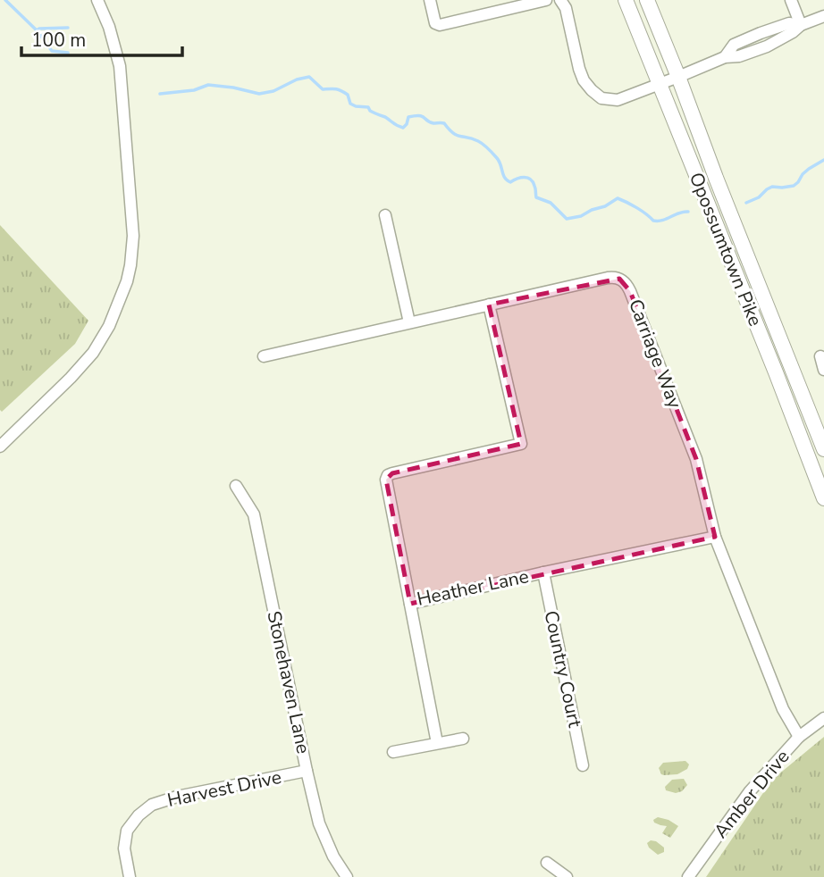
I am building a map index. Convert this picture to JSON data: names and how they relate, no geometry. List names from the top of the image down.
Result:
{
  "streets": {
    "main road": ["Opossumtown Pike"],
    "street": [
      "Carriage Way",
      "Heather Lane",
      "Country Court",
      "Stonehaven Lane",
      "Harvest Drive",
      "Amber Drive"
    ]
  },
  "crossings": [
    ["Carriage Way", "Heather Lane"],
    ["Carriage Way", "Amber Drive"],
    ["Heather Lane", "Country Court"],
    ["Stonehaven Lane", "Harvest Drive"]
  ],
  "scale_bar": "100 m"
}
